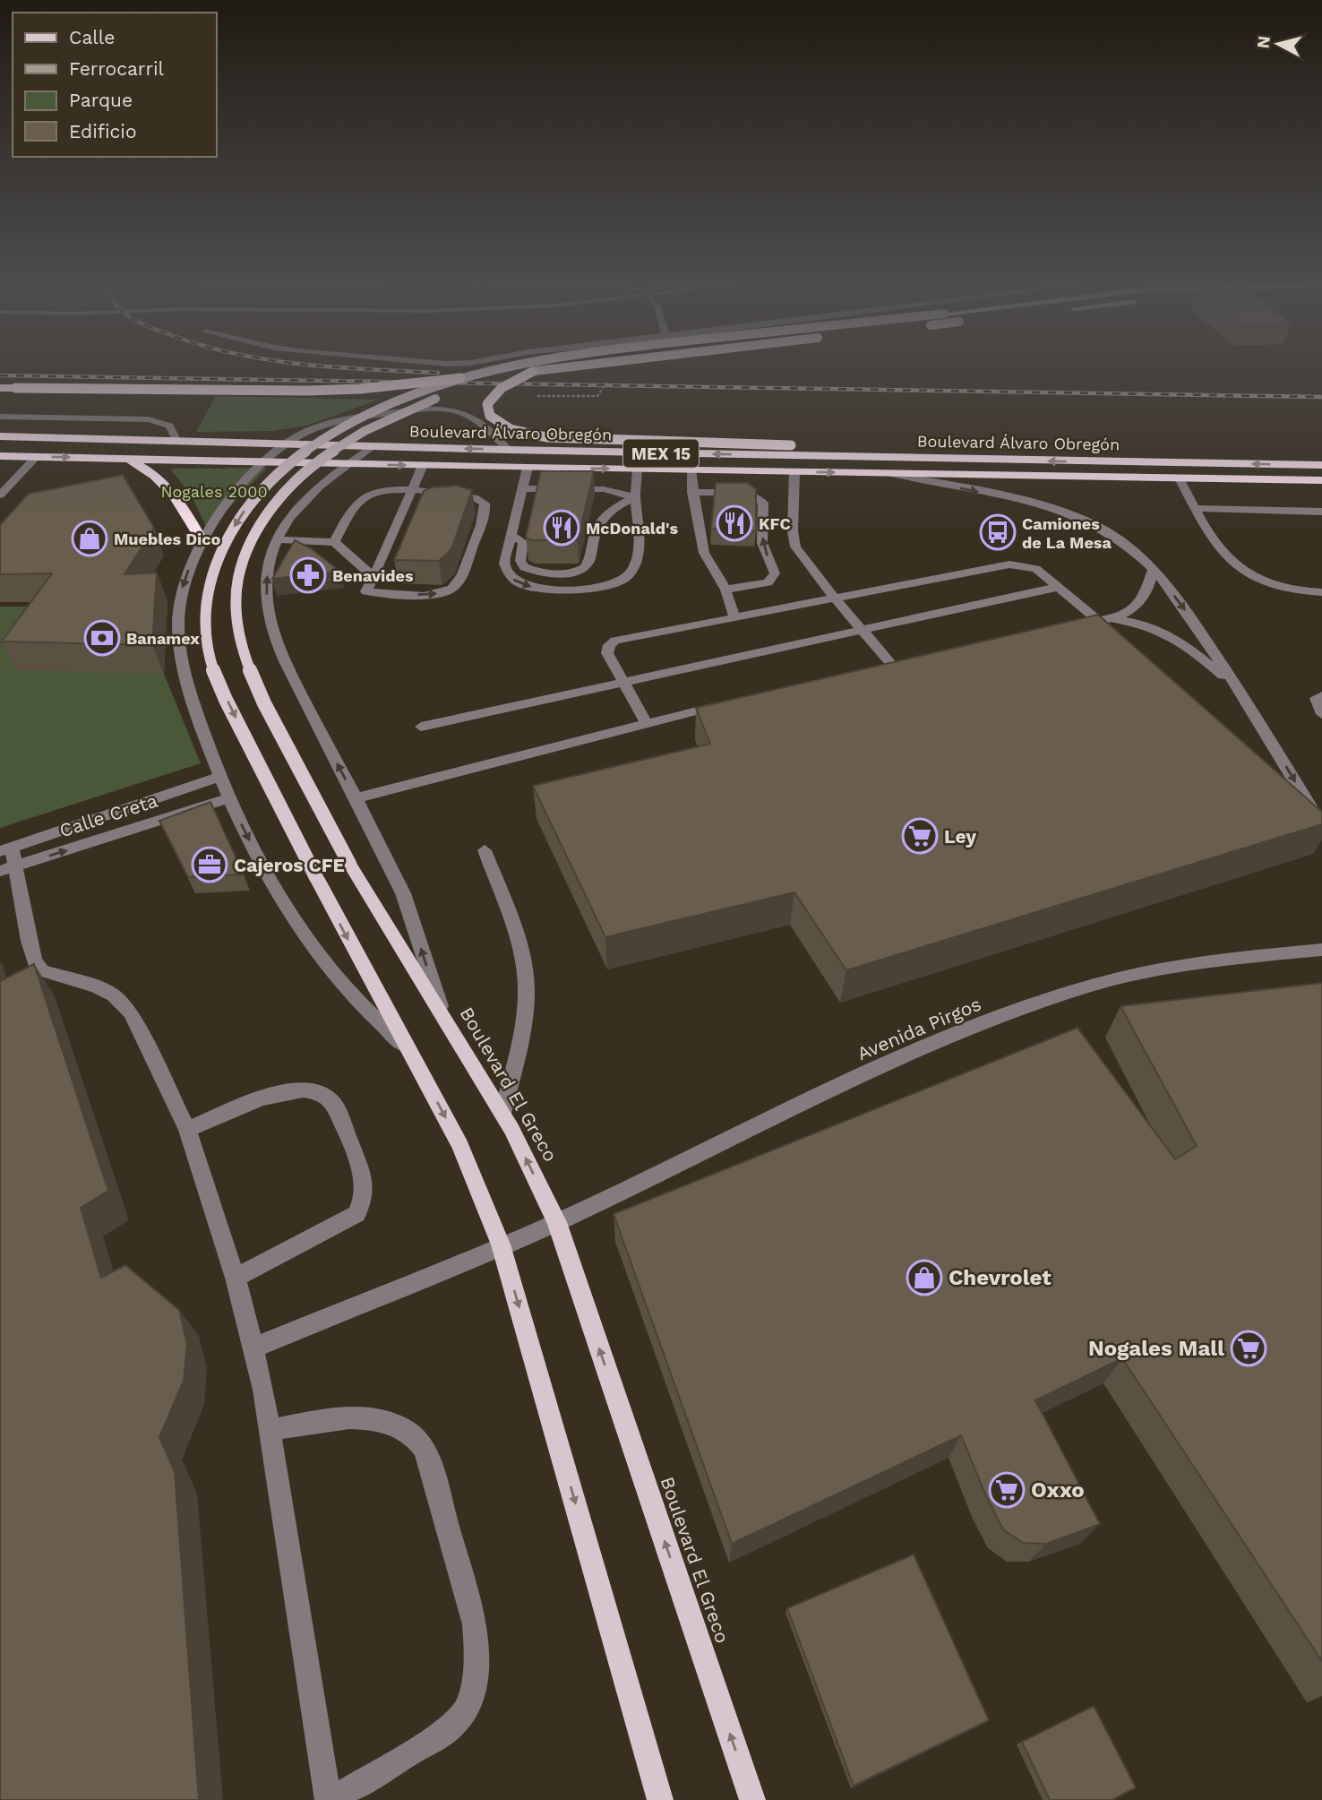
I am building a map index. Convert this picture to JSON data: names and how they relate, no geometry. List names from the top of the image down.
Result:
{
  "streets": {
    "highway": ["Boulevard Álvaro Obregón", "MEX 15"],
    "main road": ["Boulevard El Greco"],
    "street": ["Calle Creta", "Avenida Pirgos"]
  },
  "crossings": [
    ["Avenida Pirgos", "Boulevard El Greco"]
  ],
  "parks": ["Nogales 2000"],
  "places": {
    "restaurant": ["KFC", "McDonald's"],
    "bus stop": ["Camiones de La Mesa"],
    "shop": ["Muebles Dico", "Chevrolet"],
    "pharmacy": ["Benavides"],
    "bank": ["Banamex"],
    "supermarket": ["Ley", "Nogales Mall", "Oxxo"],
    "office": ["Cajeros CFE"]
  },
  "legend": [
    "Calle",
    "Ferrocarril",
    "Parque",
    "Edificio"
  ],
  "north": "left"
}
